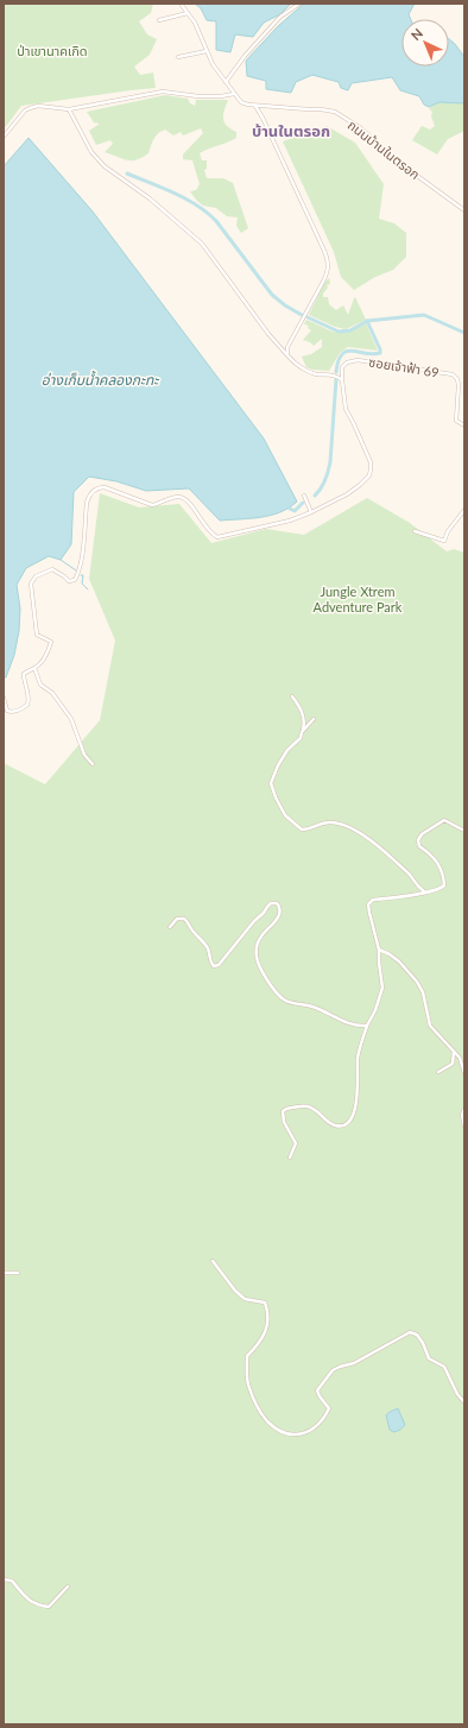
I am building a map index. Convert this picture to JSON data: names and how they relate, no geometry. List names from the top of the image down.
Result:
{
  "streets": {
    "street": ["ถนนบ้านในตรอก", "ซอยเจ้าฟ้า 69"]
  },
  "districts": ["บ้านในตรอก"],
  "water": ["อ่างเก็บน้ำคลองกะทะ"],
  "parks": ["ป่าเขานาคเกิด", "Jungle Xtrem Adventure Park"],
  "north": "top left"
}
